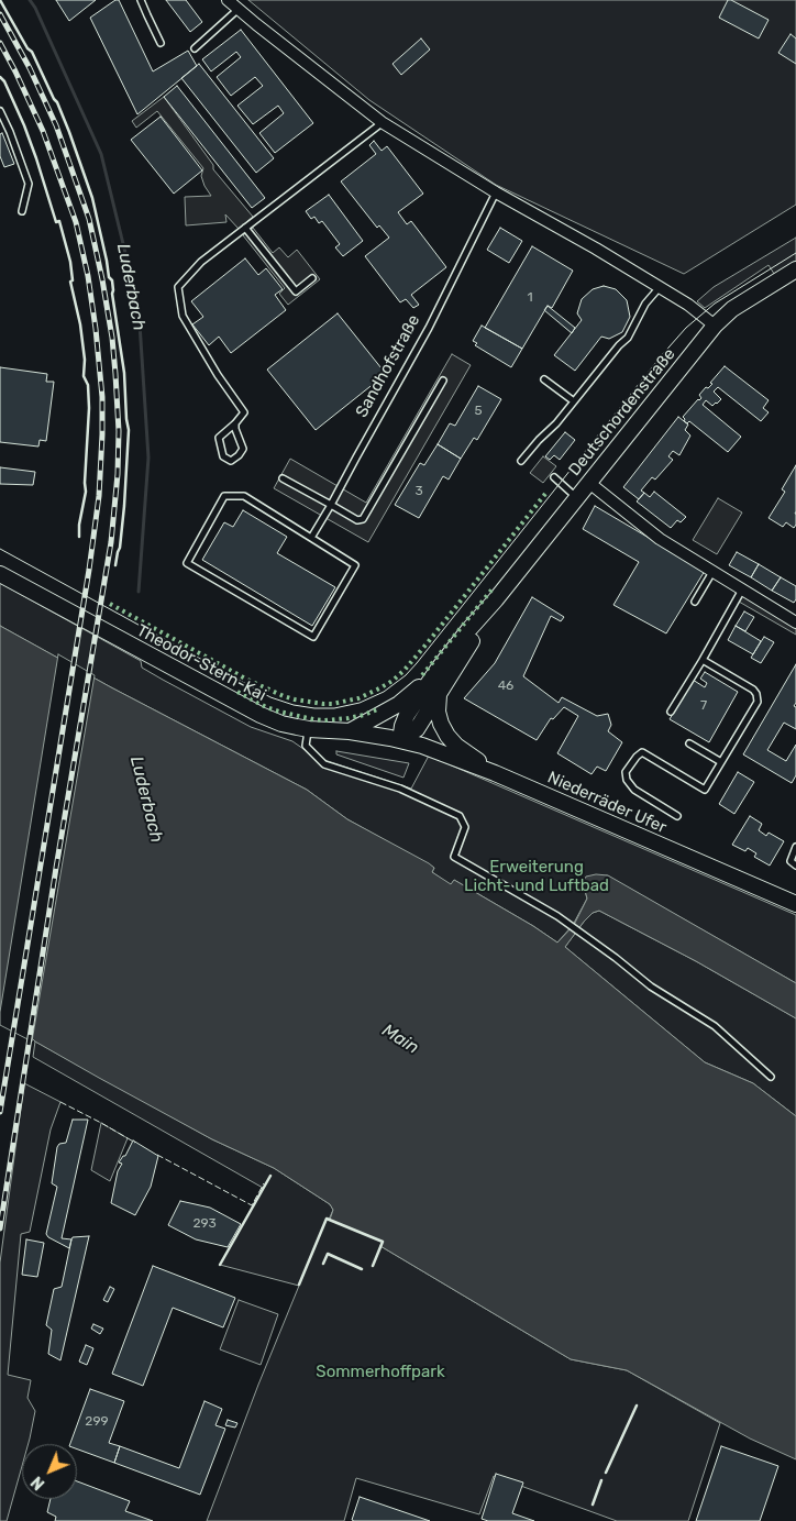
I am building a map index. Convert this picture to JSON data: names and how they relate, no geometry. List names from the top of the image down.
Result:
{
  "streets": {
    "main road": ["Deutschordenstraße", "Theodor-Stern-Kai", "Niederräder Ufer"],
    "lane": ["Sandhofstraße"]
  },
  "crossings": [
    ["Deutschordenstraße", "Theodor-Stern-Kai"],
    ["Deutschordenstraße", "Niederräder Ufer"],
    ["Theodor-Stern-Kai", "Niederräder Ufer"]
  ],
  "water": ["Luderbach", "Main"],
  "parks": ["Erweiterung Licht- und Luftbad", "Sommerhoffpark"],
  "house_numbers": [
    "1",
    "5",
    "3",
    "46",
    "7",
    "293",
    "299"
  ],
  "north": "bottom left"
}
